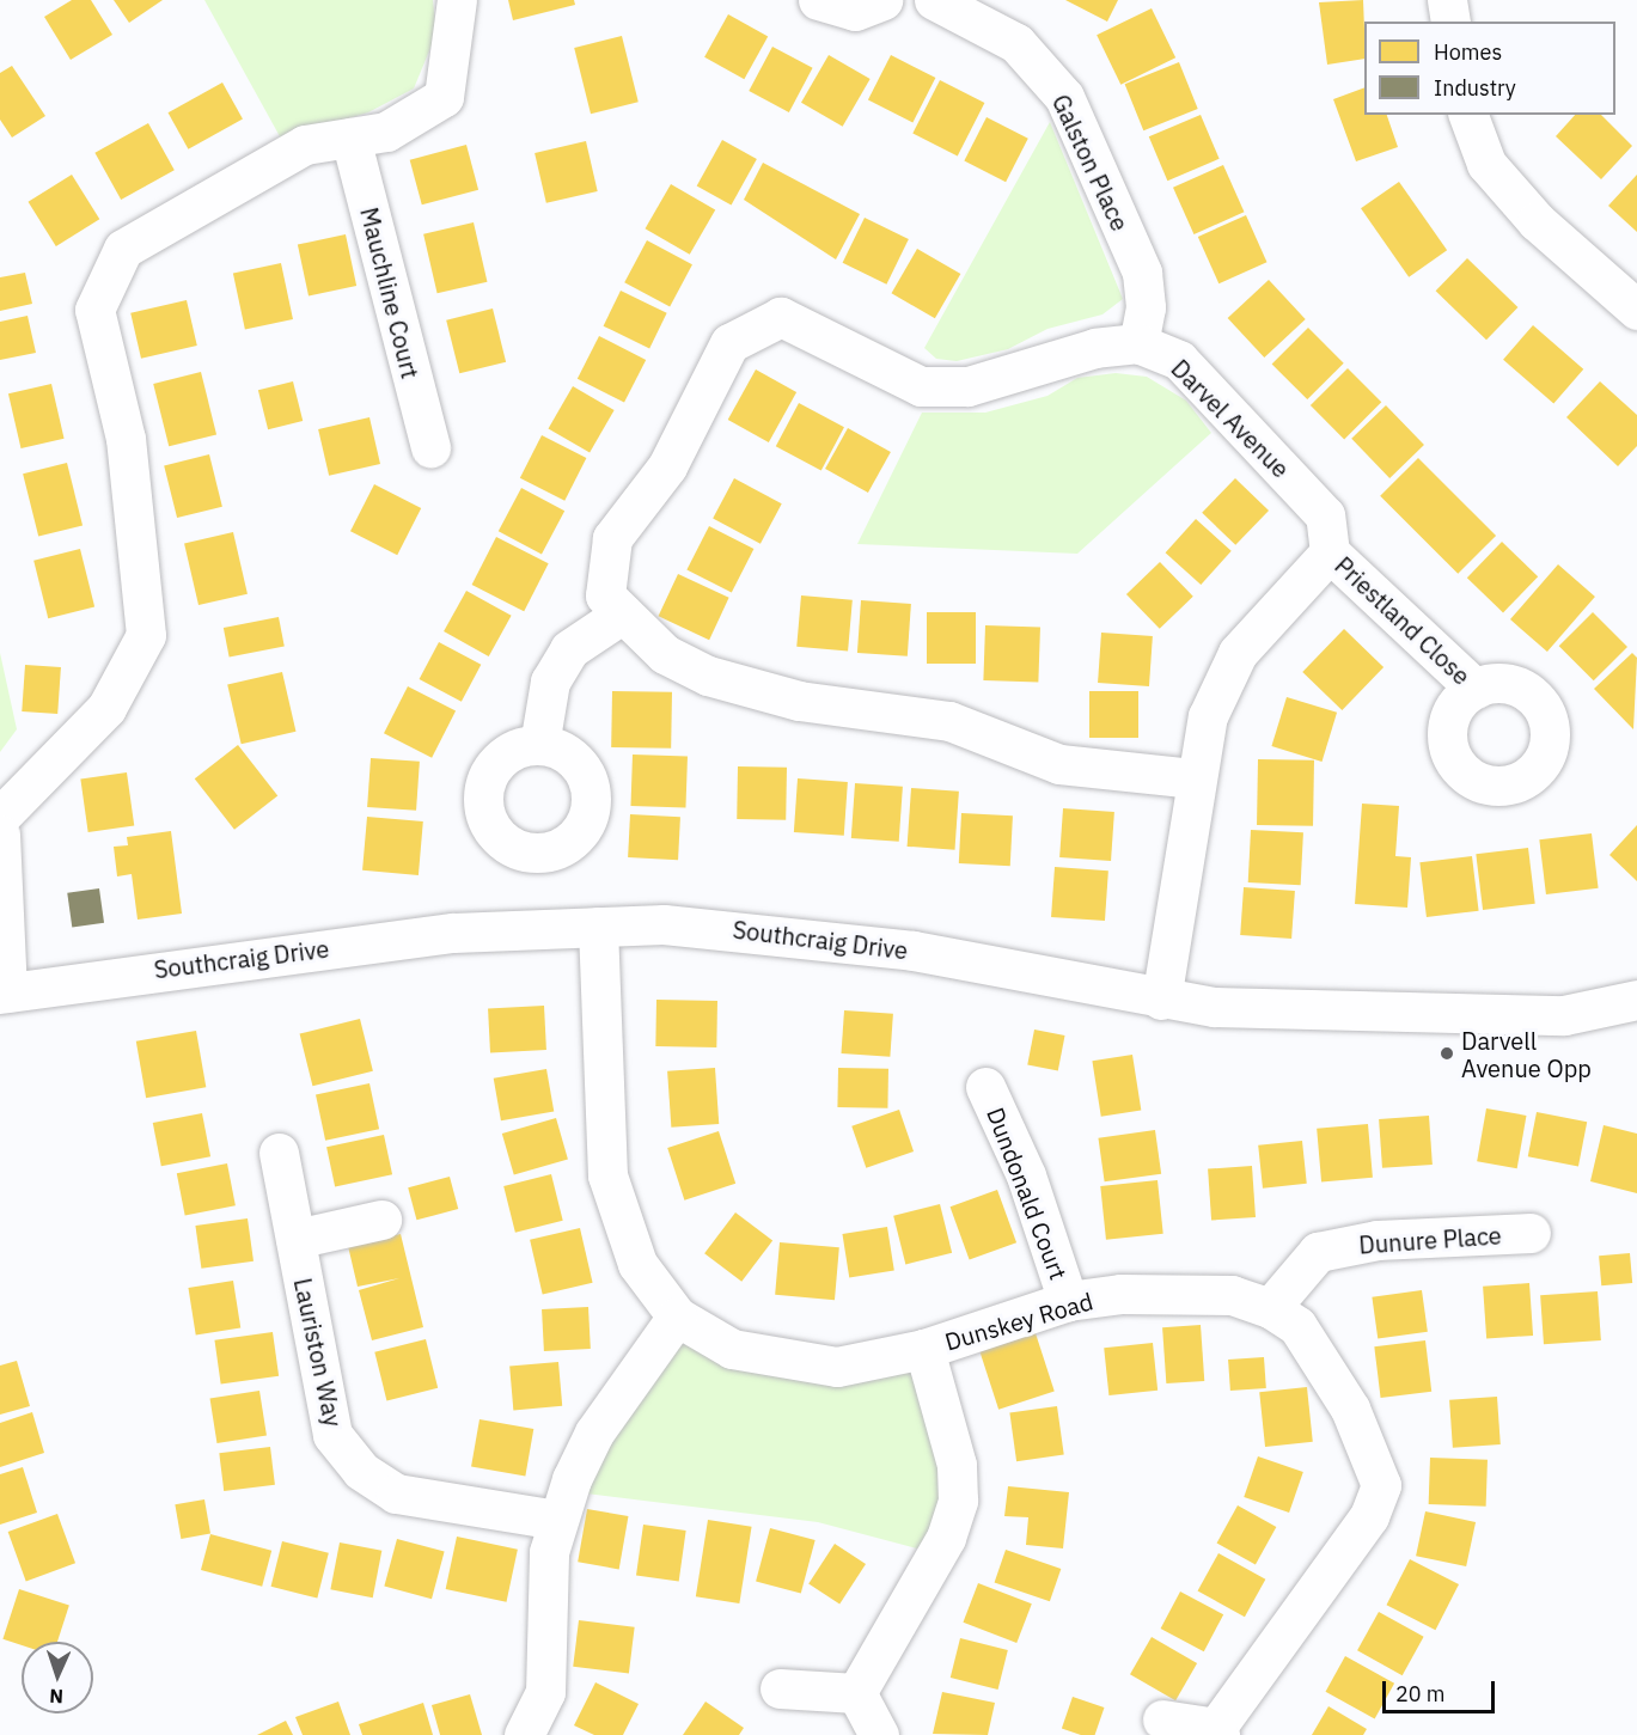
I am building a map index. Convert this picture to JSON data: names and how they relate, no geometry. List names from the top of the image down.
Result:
{
  "streets": {
    "street": [
      "Galston Place",
      "Mauchline Court",
      "Darvel Avenue",
      "Priestland Close",
      "Southcraig Drive",
      "Dundonald Court",
      "Dunure Place",
      "Dunskey Road",
      "Lauriston Way"
    ]
  },
  "crossings": [
    ["Galston Place", "Darvel Avenue"],
    ["Darvel Avenue", "Priestland Close"],
    ["Southcraig Drive", "Dunskey Road"],
    ["Dundonald Court", "Dunskey Road"],
    ["Dunure Place", "Dunskey Road"]
  ],
  "places": ["Darvell Avenue Opp"],
  "legend": ["Homes", "Industry"],
  "scale_bar": "20 m",
  "north": "bottom"
}
